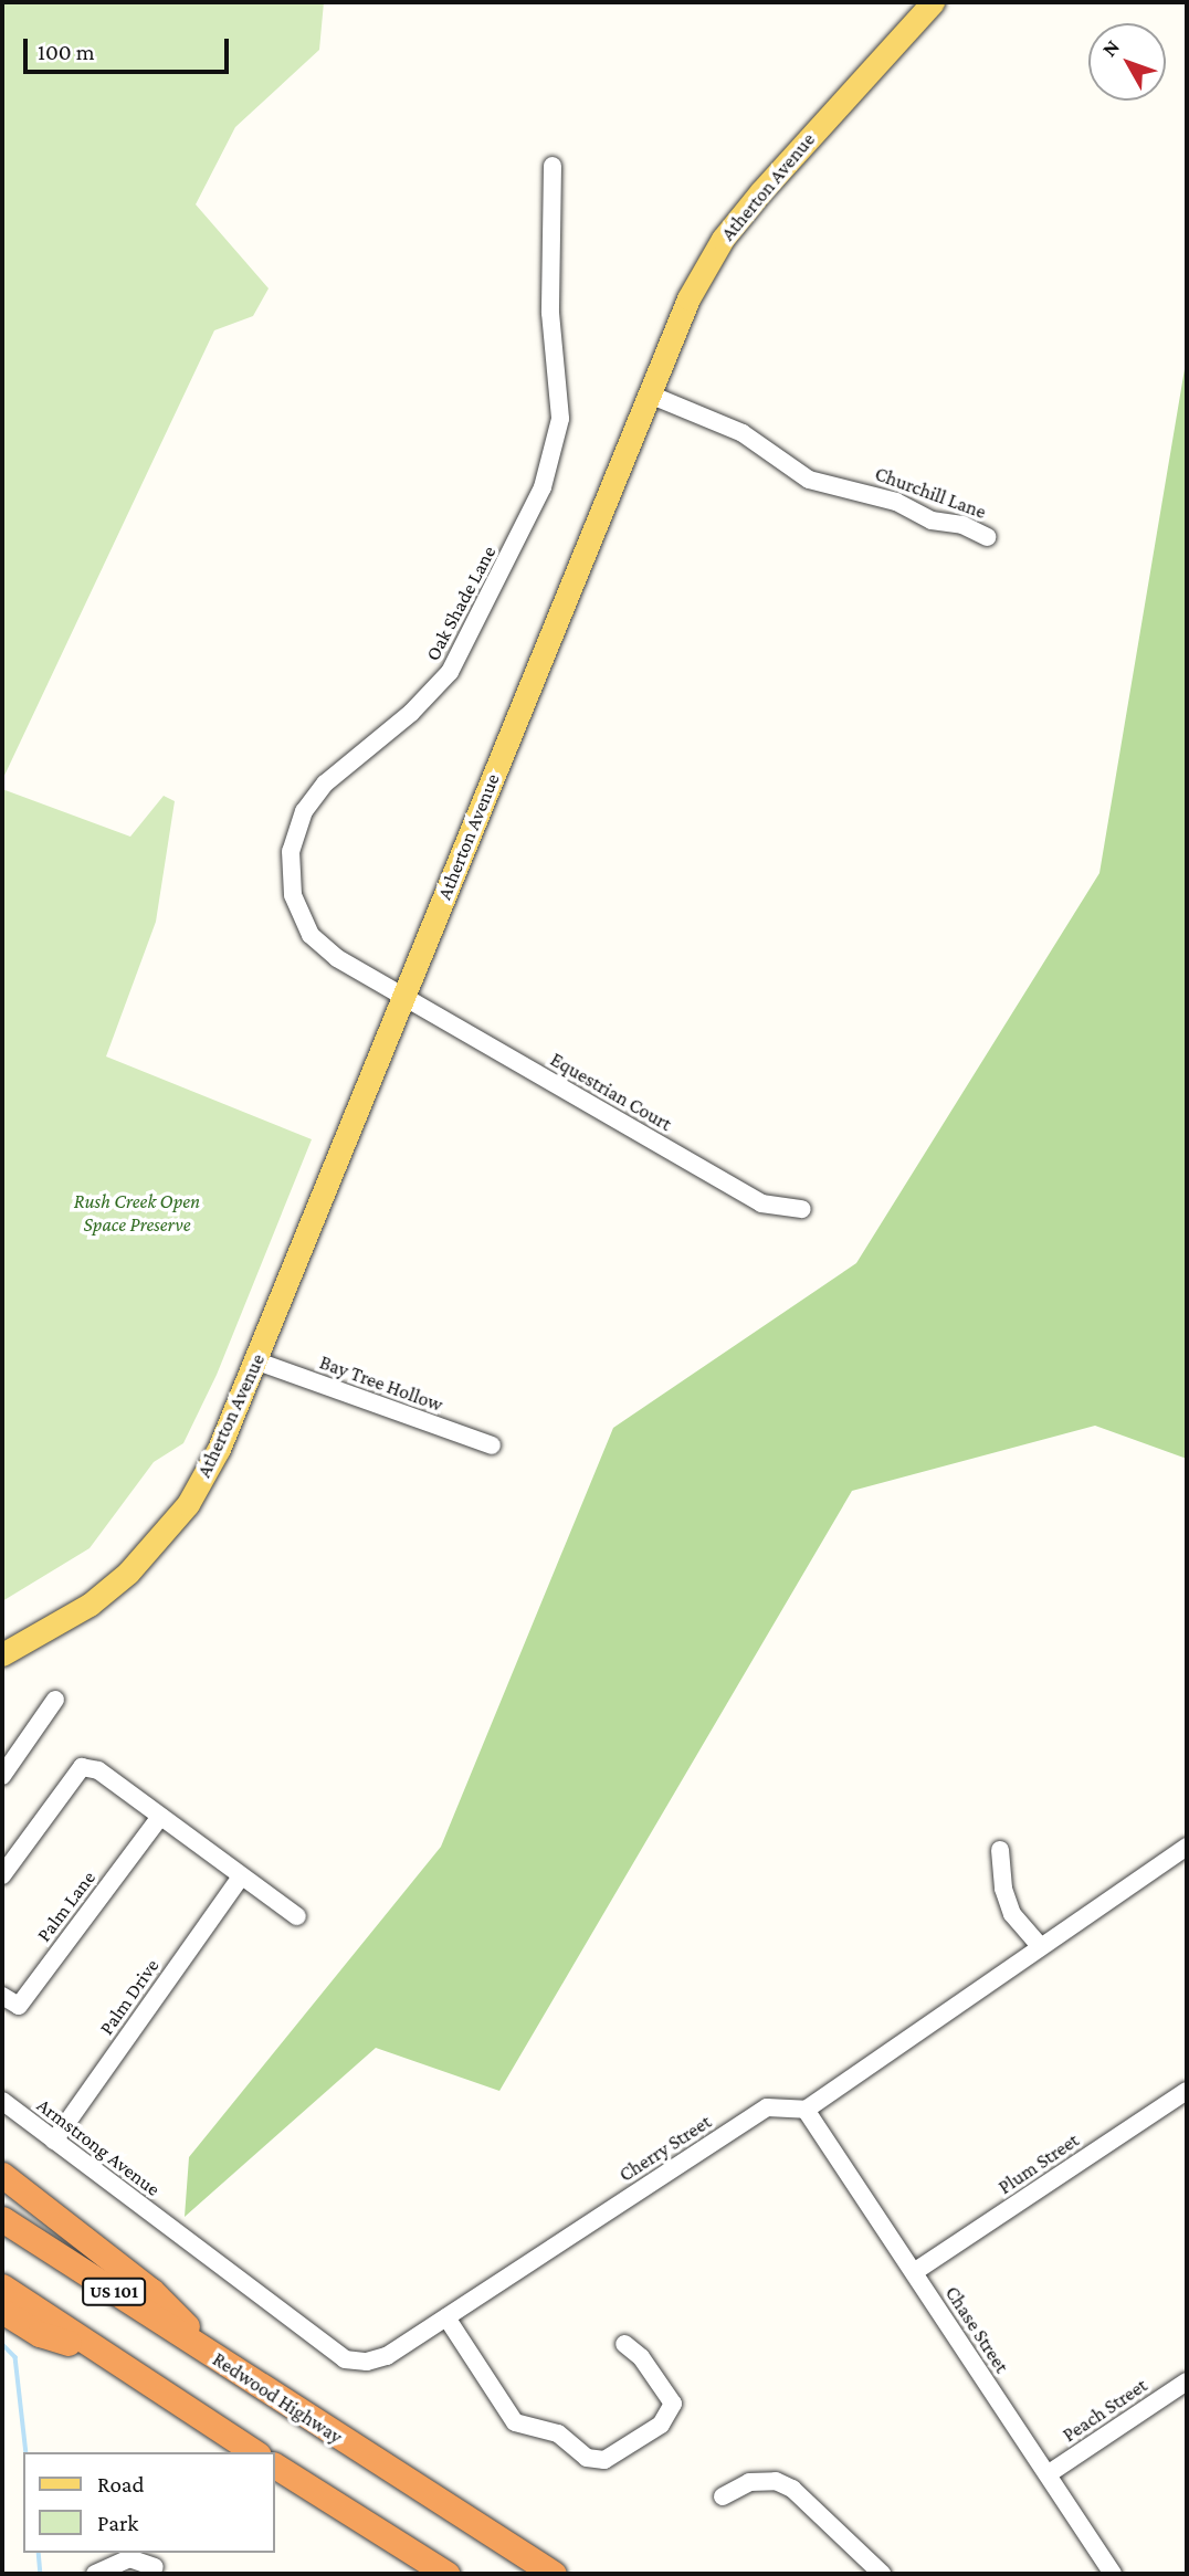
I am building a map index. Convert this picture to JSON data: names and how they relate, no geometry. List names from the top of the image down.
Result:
{
  "streets": {
    "highway": ["US 101", "Redwood Highway"],
    "main road": ["Atherton Avenue"],
    "street": [
      "Churchill Lane",
      "Oak Shade Lane",
      "Equestrian Court",
      "Bay Tree Hollow",
      "Palm Lane",
      "Palm Drive",
      "Armstrong Avenue",
      "Cherry Street",
      "Plum Street",
      "Chase Street",
      "Peach Street"
    ]
  },
  "crossings": [
    ["Atherton Avenue", "Churchill Lane"],
    ["Atherton Avenue", "Oak Shade Lane"],
    ["Atherton Avenue", "Equestrian Court"],
    ["Atherton Avenue", "Bay Tree Hollow"],
    ["Oak Shade Lane", "Equestrian Court"],
    ["Palm Drive", "Armstrong Avenue"],
    ["Armstrong Avenue", "Cherry Street"],
    ["Cherry Street", "Chase Street"],
    ["Plum Street", "Chase Street"],
    ["Chase Street", "Peach Street"]
  ],
  "parks": ["Rush Creek Open Space Preserve"],
  "legend": ["Road", "Park"],
  "scale_bar": "100 m",
  "north": "top left"
}
